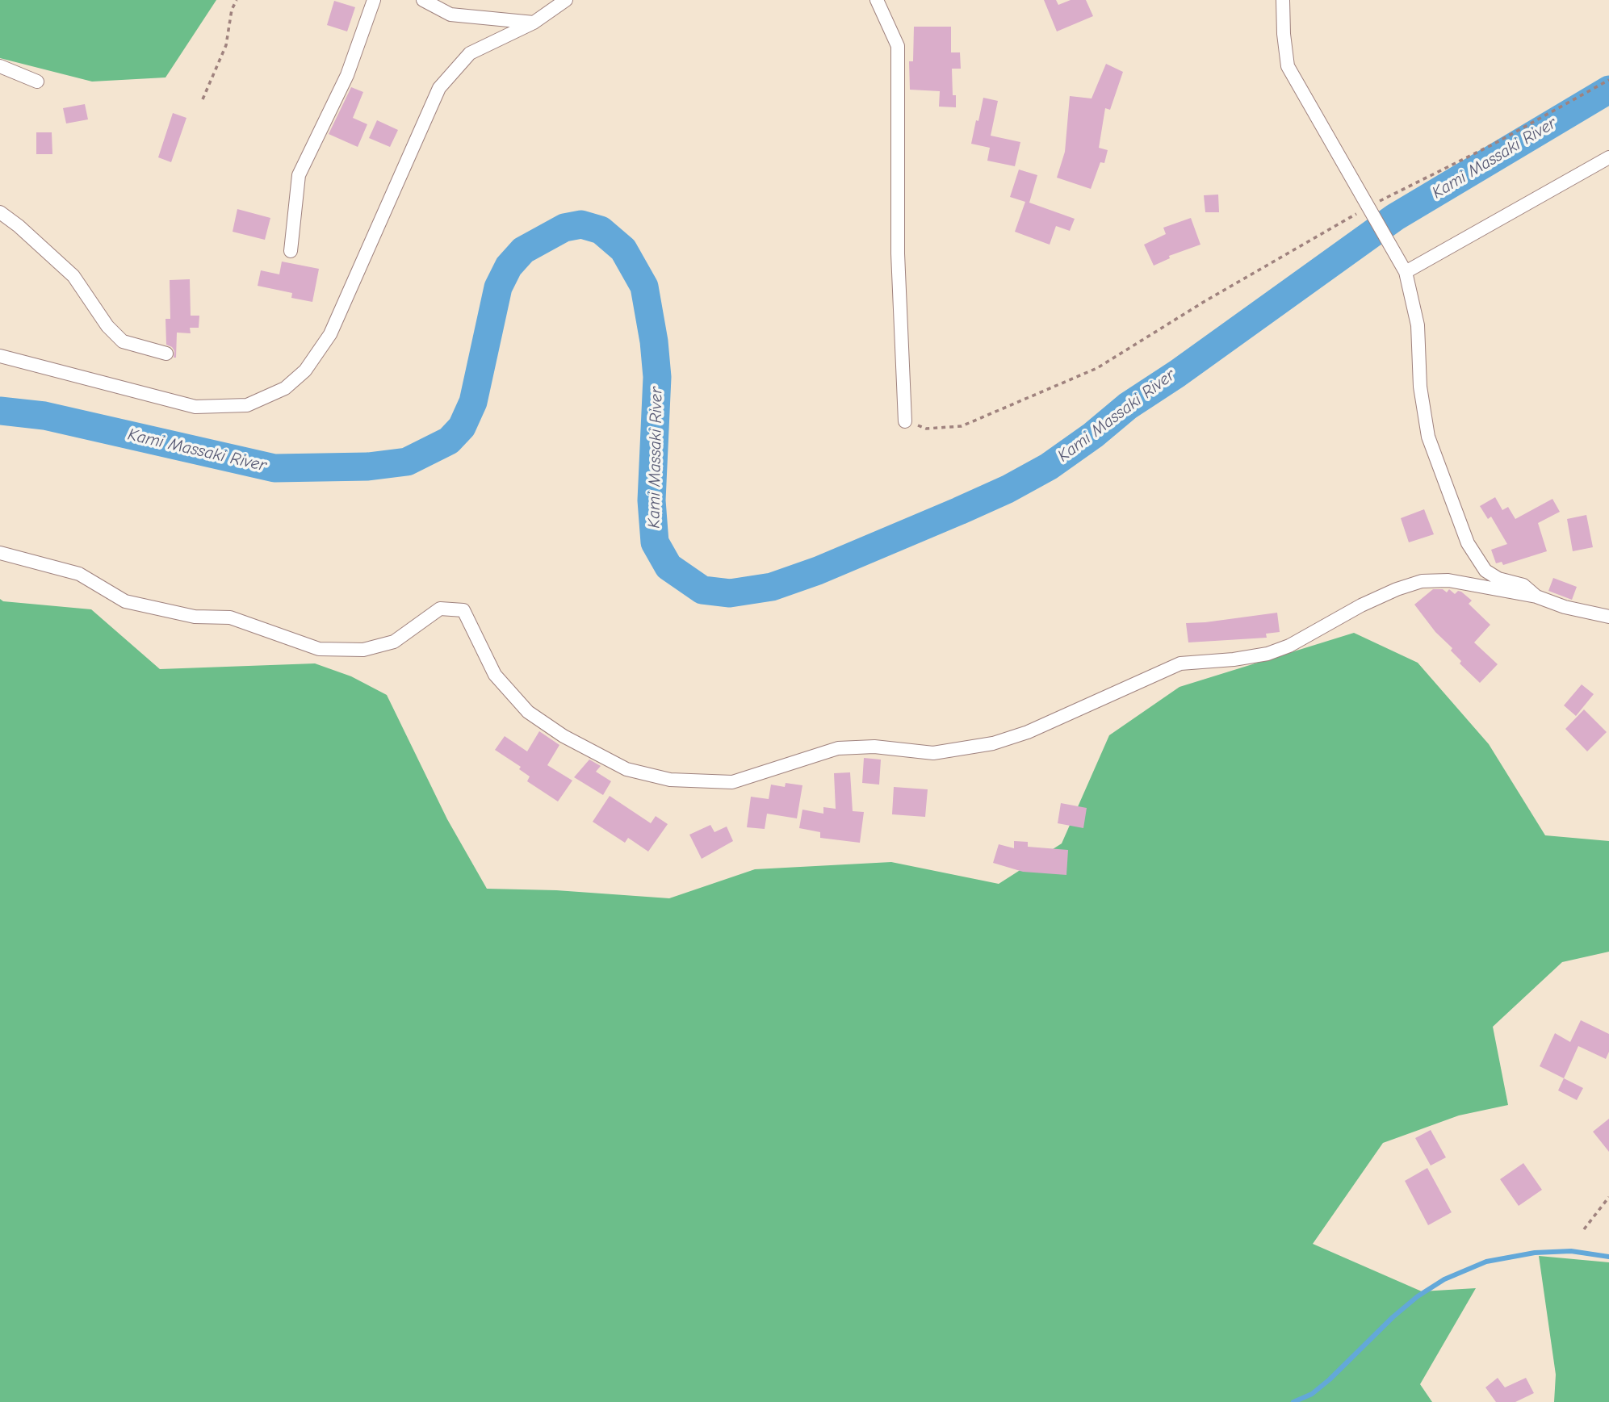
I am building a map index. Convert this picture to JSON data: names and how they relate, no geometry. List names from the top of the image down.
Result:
{
  "water": ["Kami Massaki River"]
}
